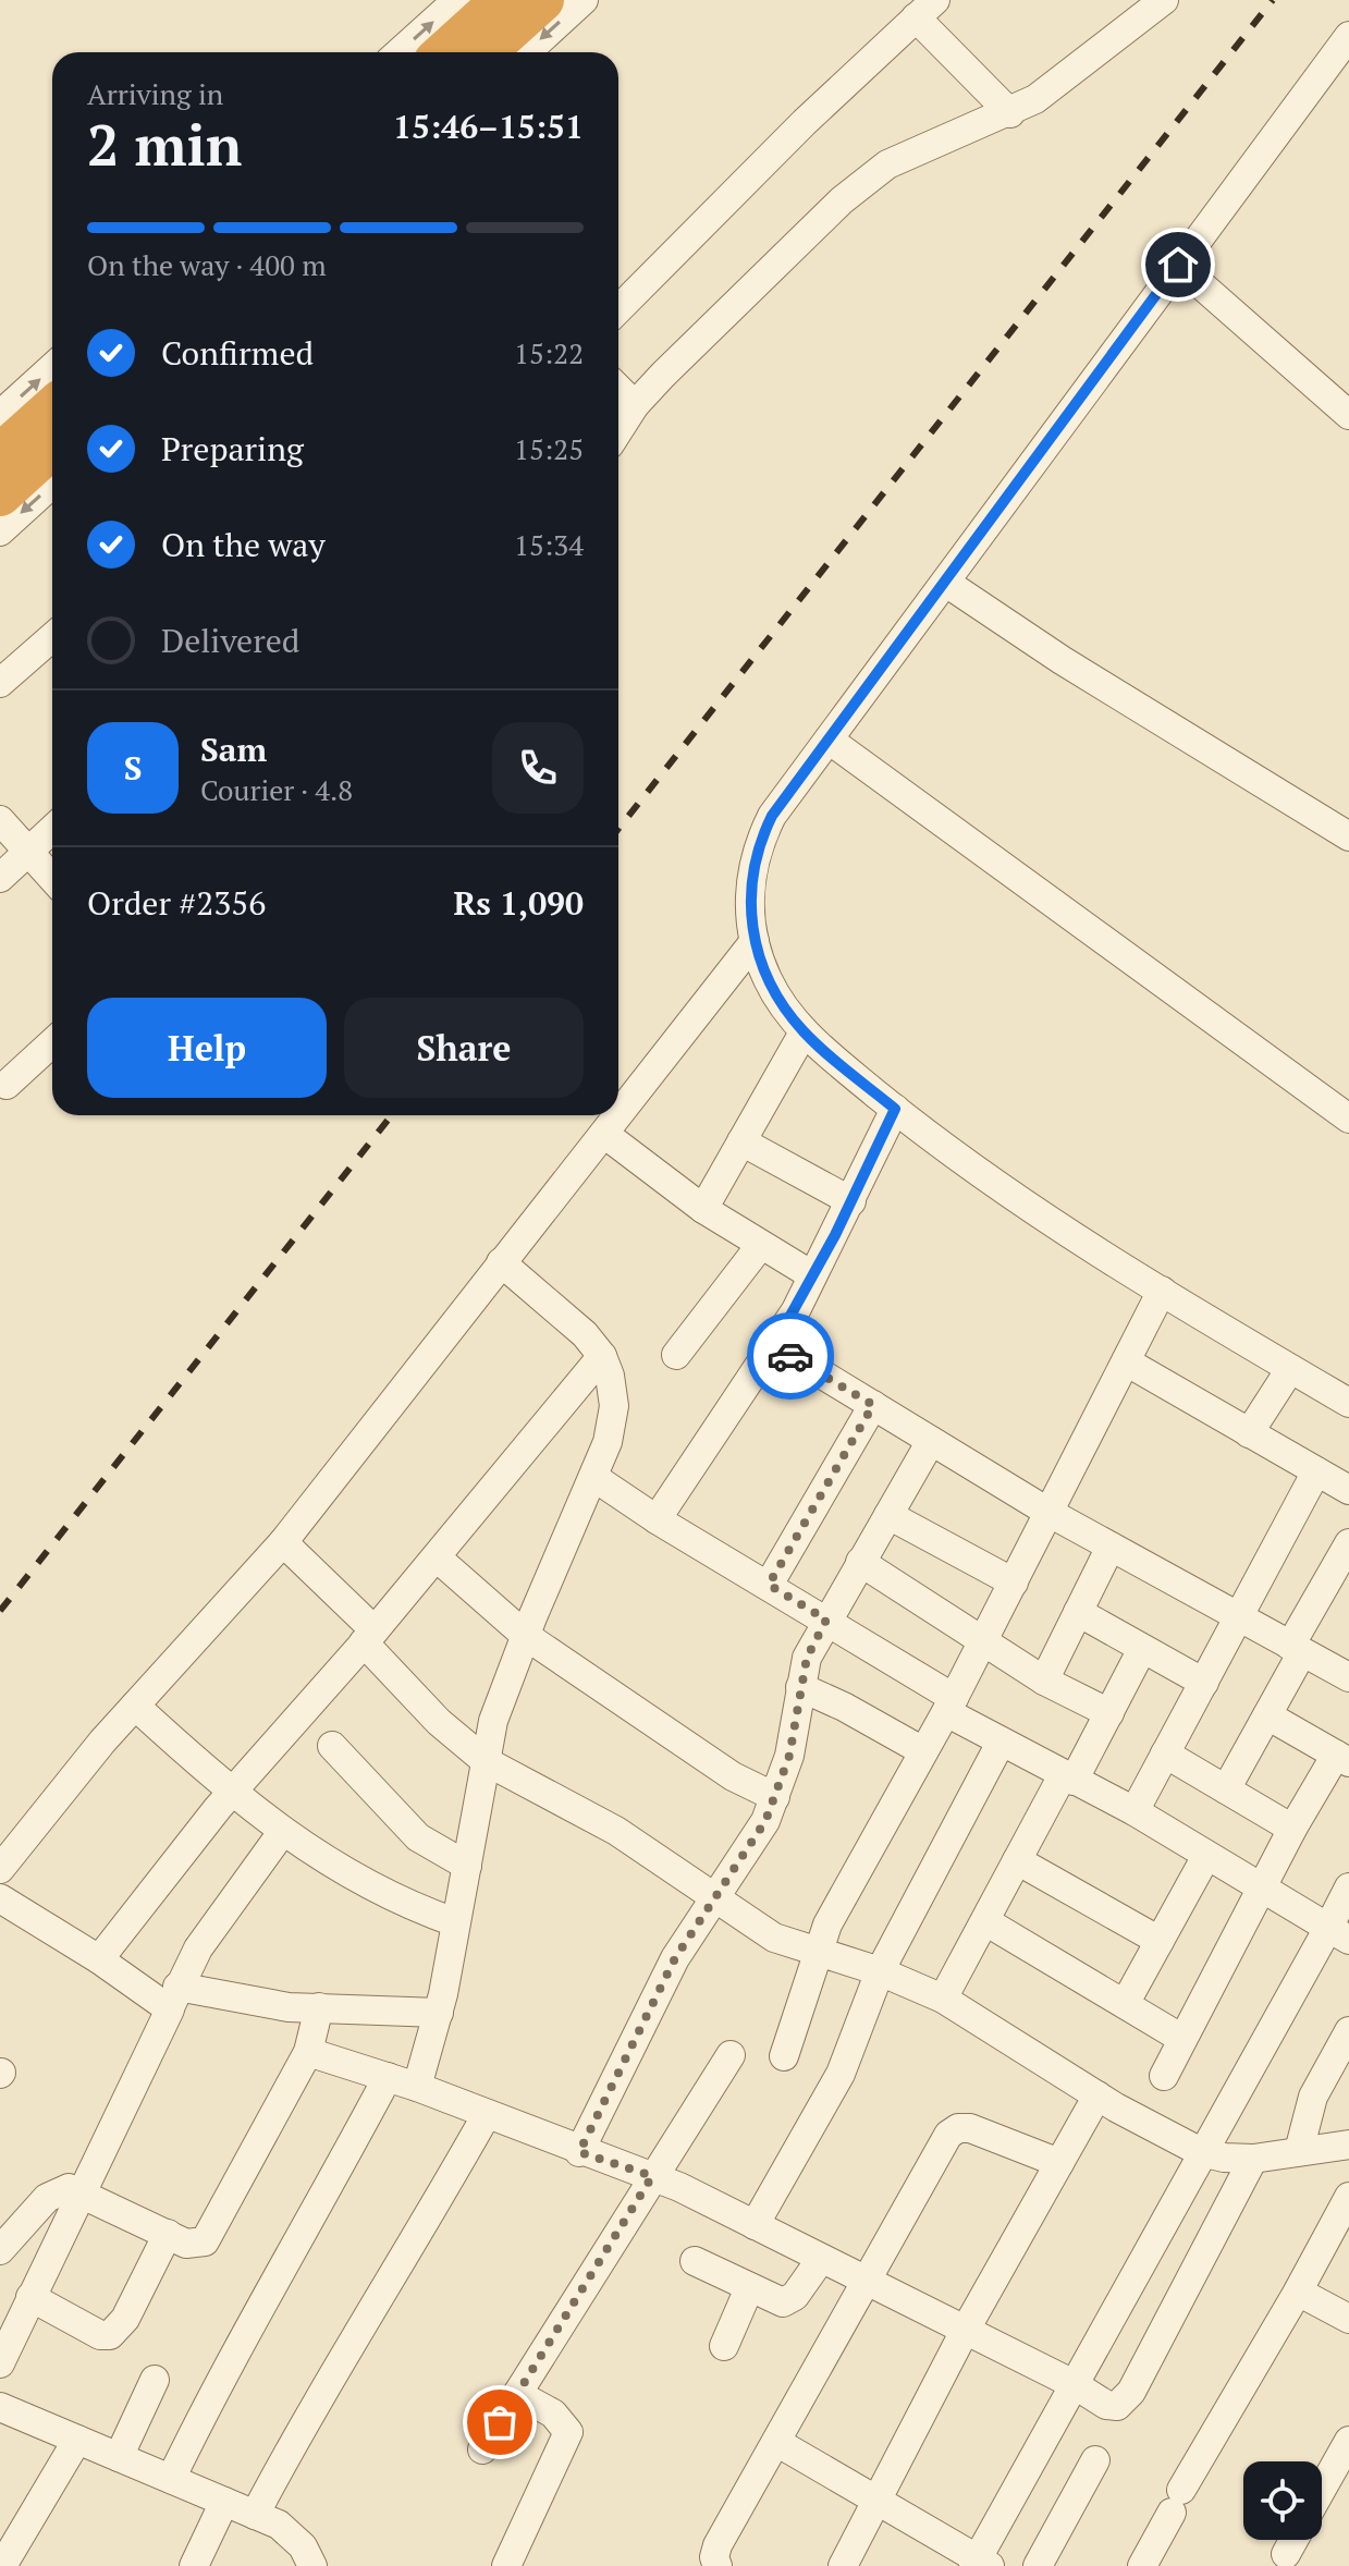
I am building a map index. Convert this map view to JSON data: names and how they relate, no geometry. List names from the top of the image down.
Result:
{
  "page": {
    "heading": ["2 min", "Arriving in", "15:46–15:51"],
    "panel": [
      "Sam",
      "Courier · 4.8",
      "Order #2356",
      "Rs 1,090"
    ],
    "bar": "On the way · 400 m",
    "list": [
      ["Confirmed", "15:22"],
      ["Preparing", "15:25"],
      ["On the way", "15:34"],
      "Delivered"
    ],
    "round": "S",
    "buttons": ["Help", "Share"]
  }
}
